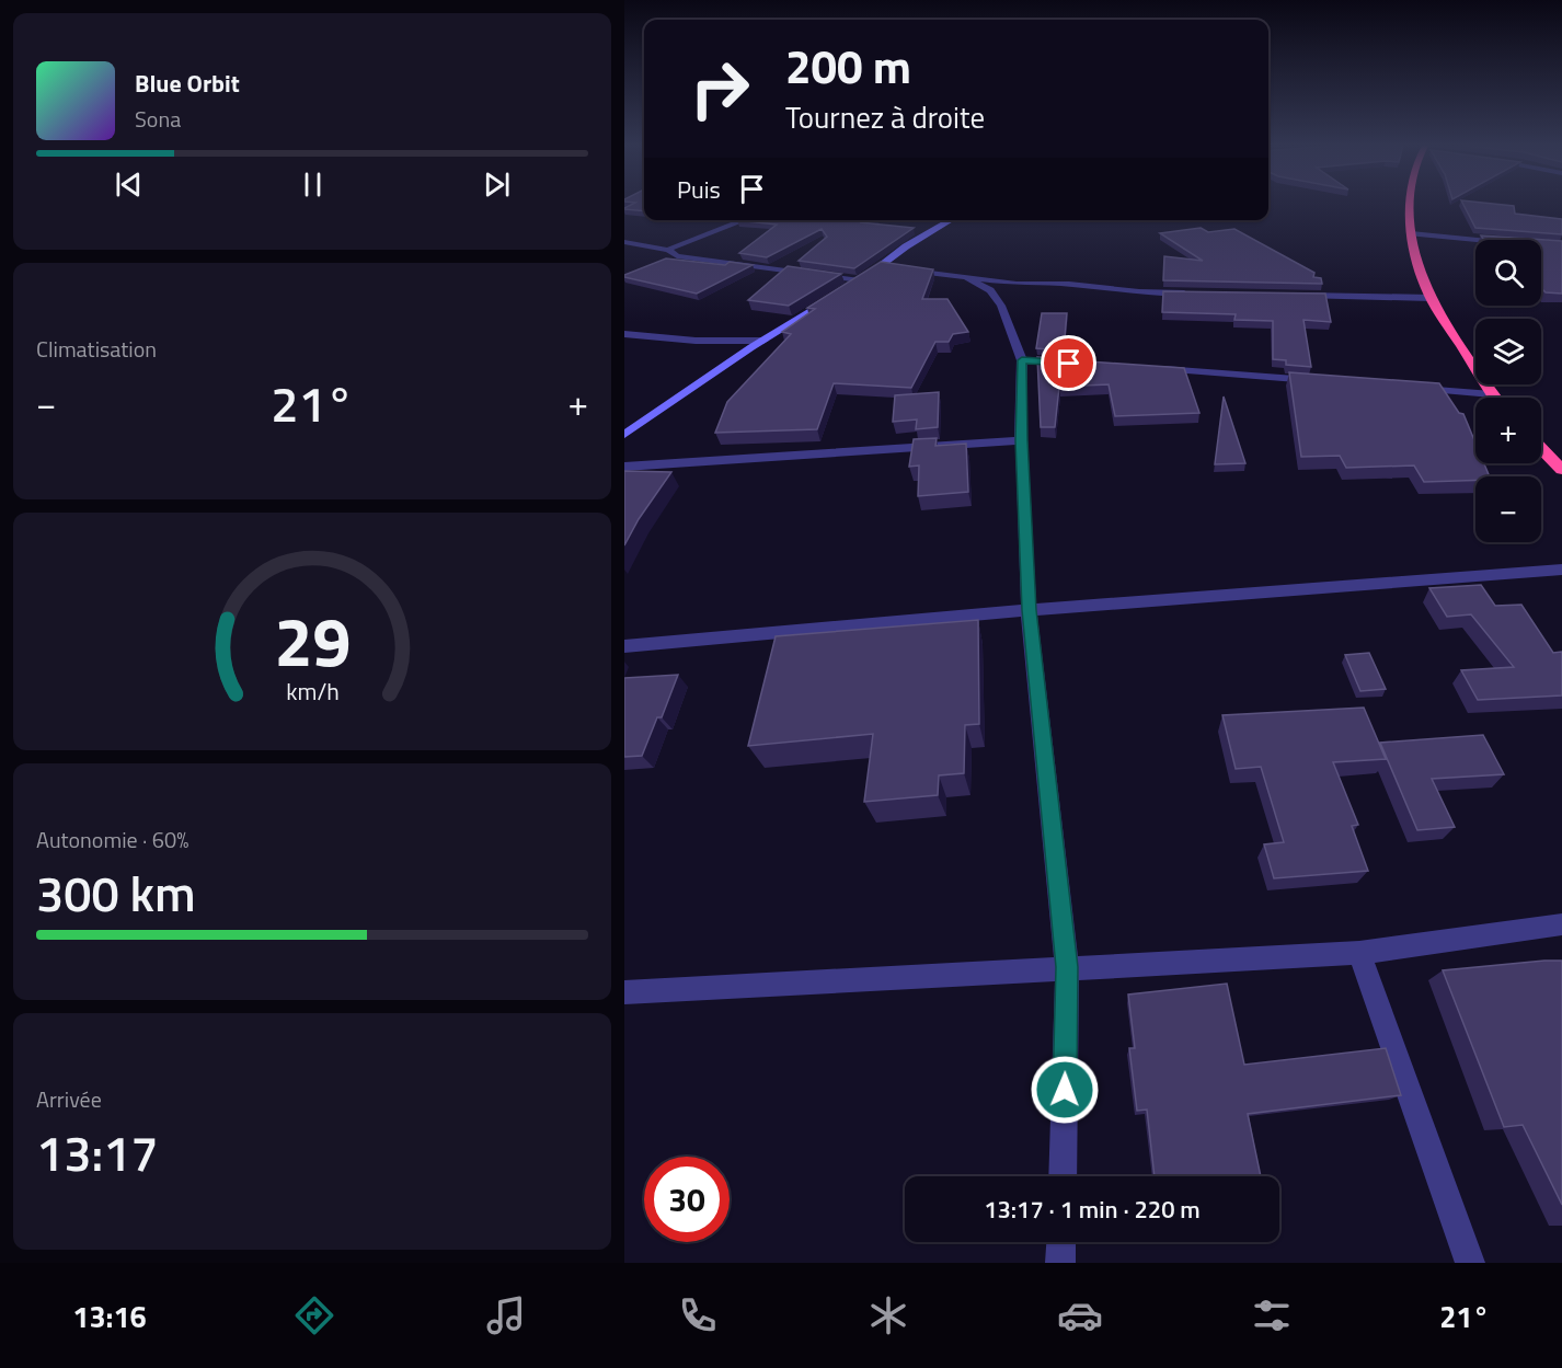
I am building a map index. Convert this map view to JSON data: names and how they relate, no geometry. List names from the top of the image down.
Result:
{
  "page": {
    "turn": ["200 m", "Tournez à droite"],
    "song": ["Blue Orbit", "Sona"],
    "then": "Puis",
    "map_buttons": ["+", "−"],
    "tile": [
      "Climatisation",
      ["Autonomie · 60%", "300 km"],
      ["Arrivée", "13:17"]
    ],
    "heat": ["−", "21°", "+"],
    "limit": "30",
    "trip": "13:17 · 1 min · 220 m",
    "tabs": ["13:16", "21°"],
    "gauge": ["29", "km/h"]
  }
}
